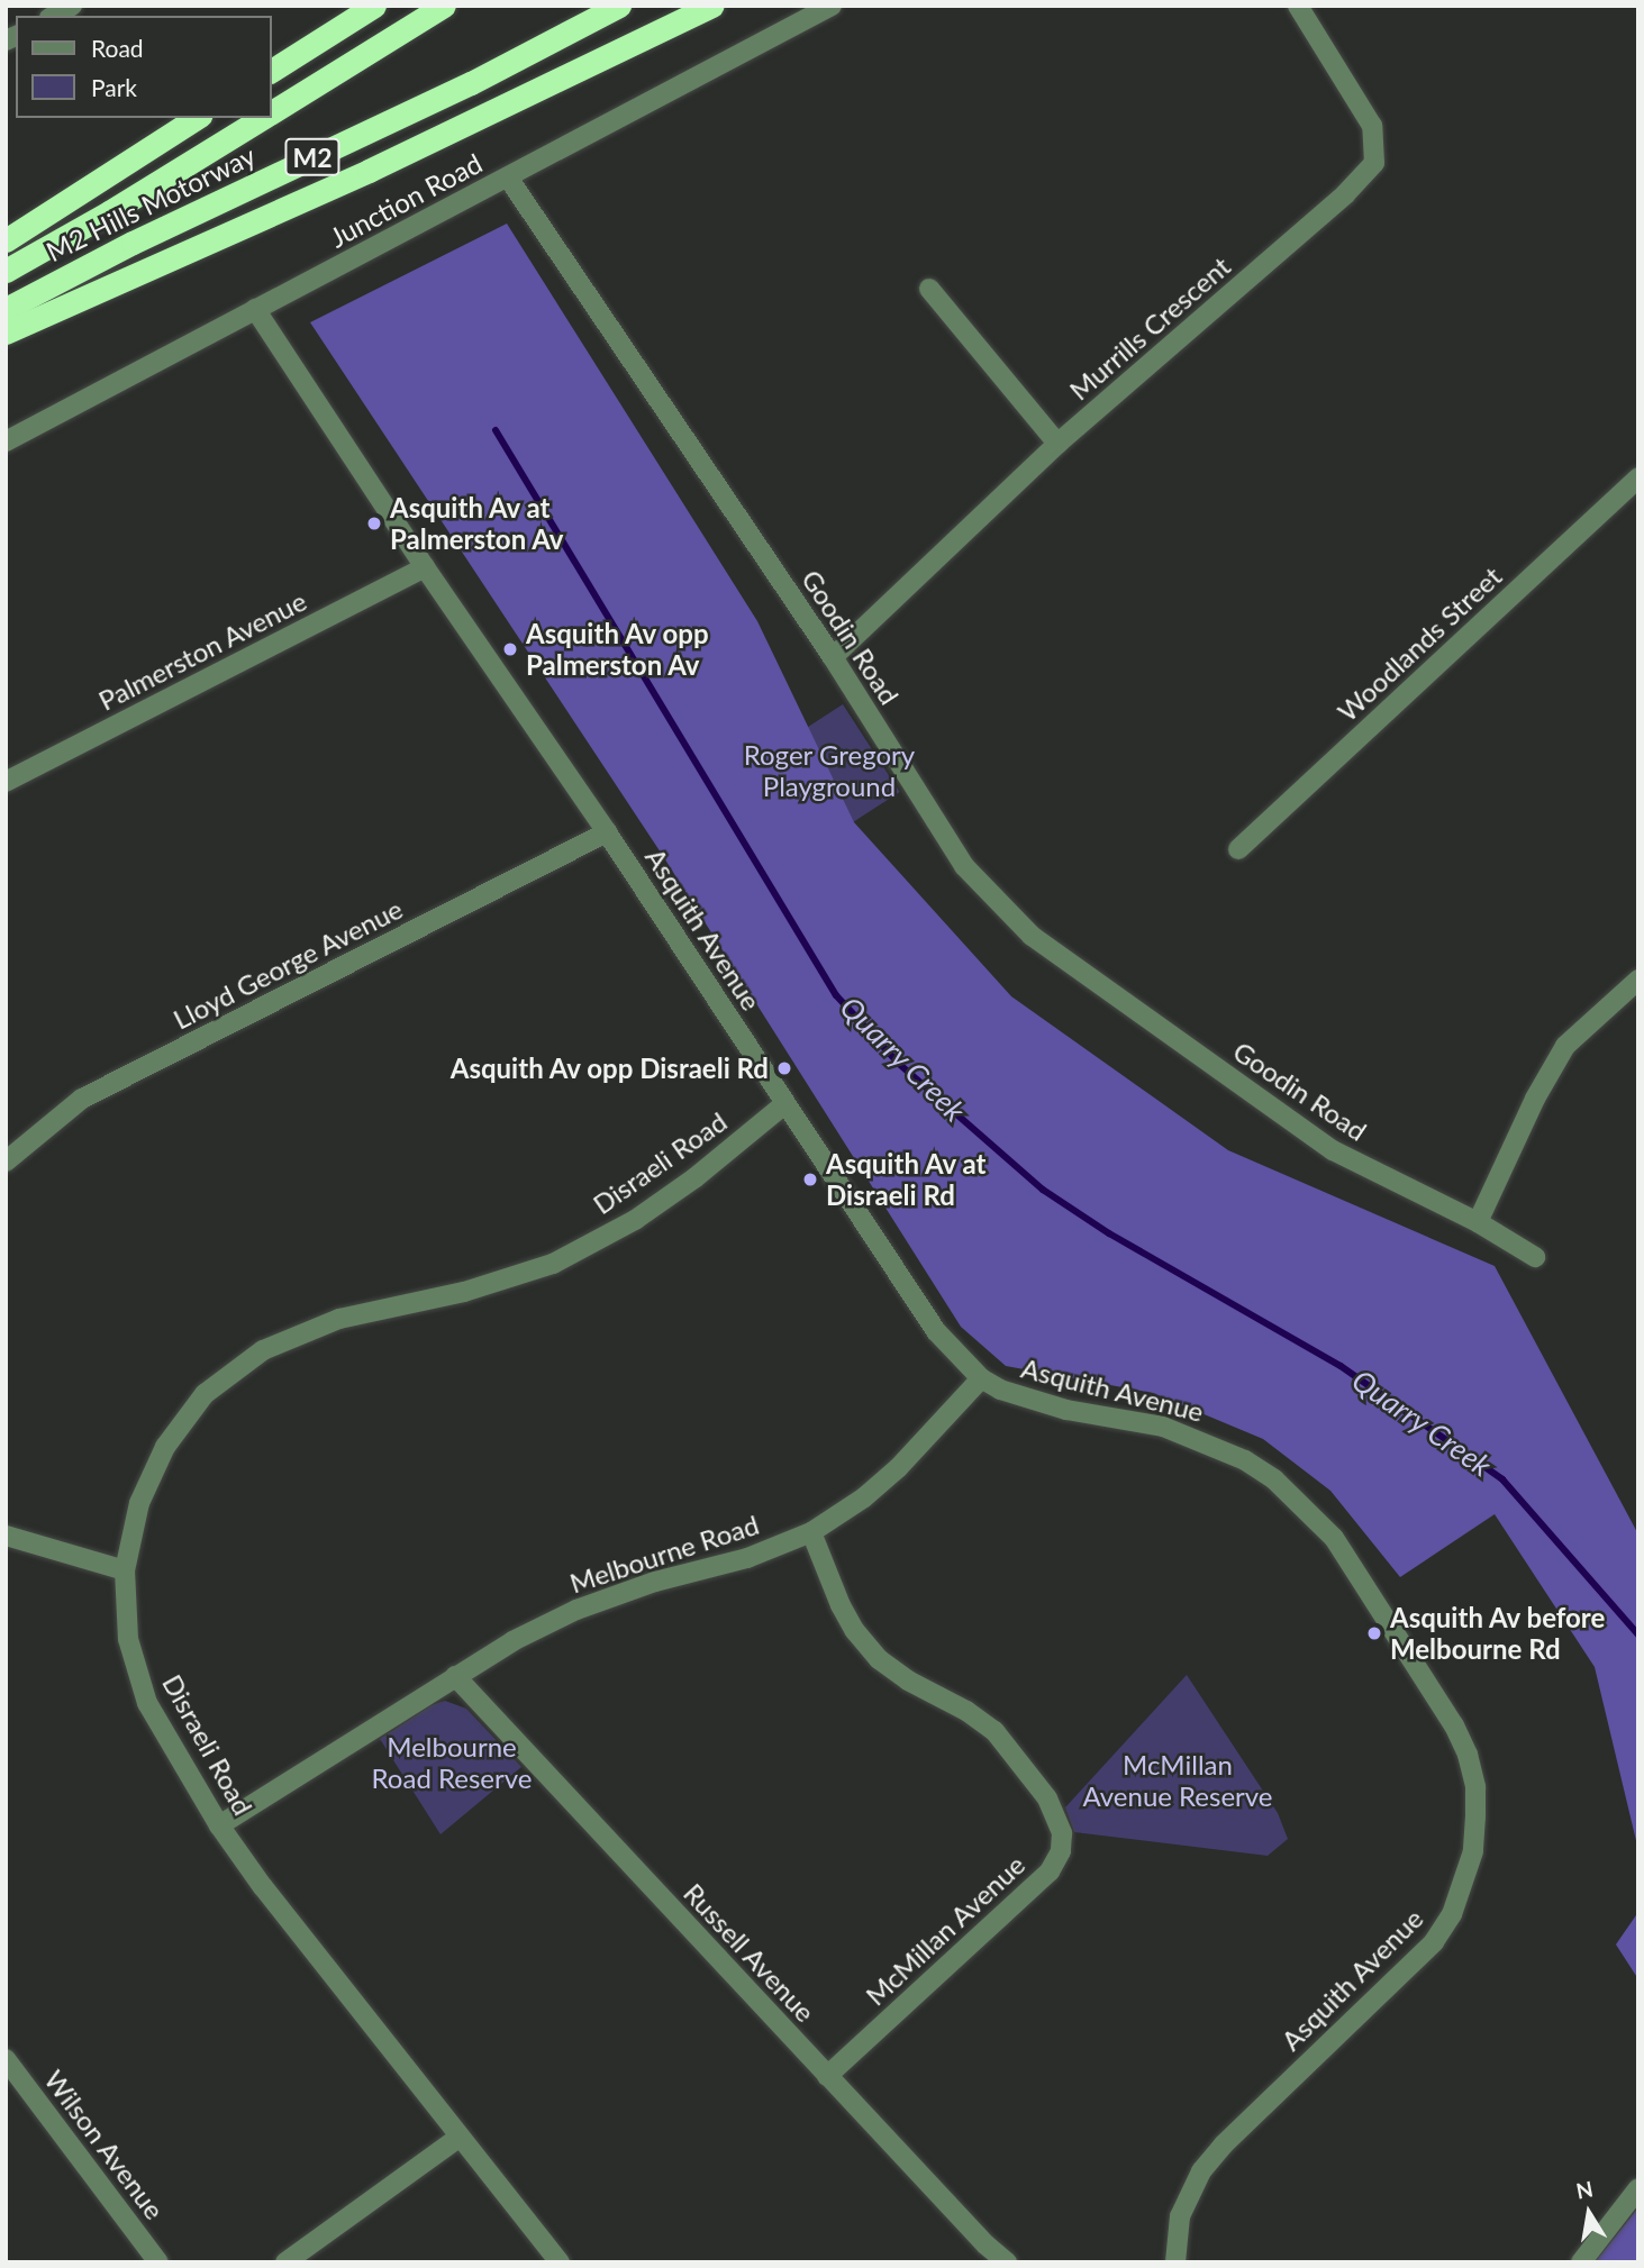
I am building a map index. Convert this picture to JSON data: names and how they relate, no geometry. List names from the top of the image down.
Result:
{
  "streets": {
    "highway": ["M2", "M2 Hills Motorway"],
    "street": [
      "Junction Road",
      "Murrills Crescent",
      "Goodin Road",
      "Woodlands Street",
      "Palmerston Avenue",
      "Asquith Avenue",
      "Lloyd George Avenue",
      "Disraeli Road",
      "Melbourne Road",
      "McMillan Avenue",
      "Russell Avenue",
      "Wilson Avenue"
    ]
  },
  "crossings": [
    ["Junction Road", "Goodin Road"],
    ["Junction Road", "Asquith Avenue"],
    ["Murrills Crescent", "Goodin Road"],
    ["Palmerston Avenue", "Asquith Avenue"],
    ["Asquith Avenue", "Lloyd George Avenue"],
    ["Asquith Avenue", "Disraeli Road"],
    ["Asquith Avenue", "Melbourne Road"],
    ["Disraeli Road", "Melbourne Road"],
    ["Melbourne Road", "McMillan Avenue"],
    ["Melbourne Road", "Russell Avenue"],
    ["McMillan Avenue", "Russell Avenue"]
  ],
  "water": ["Quarry Creek"],
  "parks": ["Roger Gregory Playground", "Melbourne Road Reserve", "McMillan Avenue Reserve"],
  "places": [
    "Asquith Av at Palmerston Av",
    "Asquith Av opp Palmerston Av",
    "Asquith Av opp Disraeli Rd",
    "Asquith Av at Disraeli Rd",
    "Asquith Av before Melbourne Rd"
  ],
  "legend": ["Road", "Park"],
  "north": "top"
}
